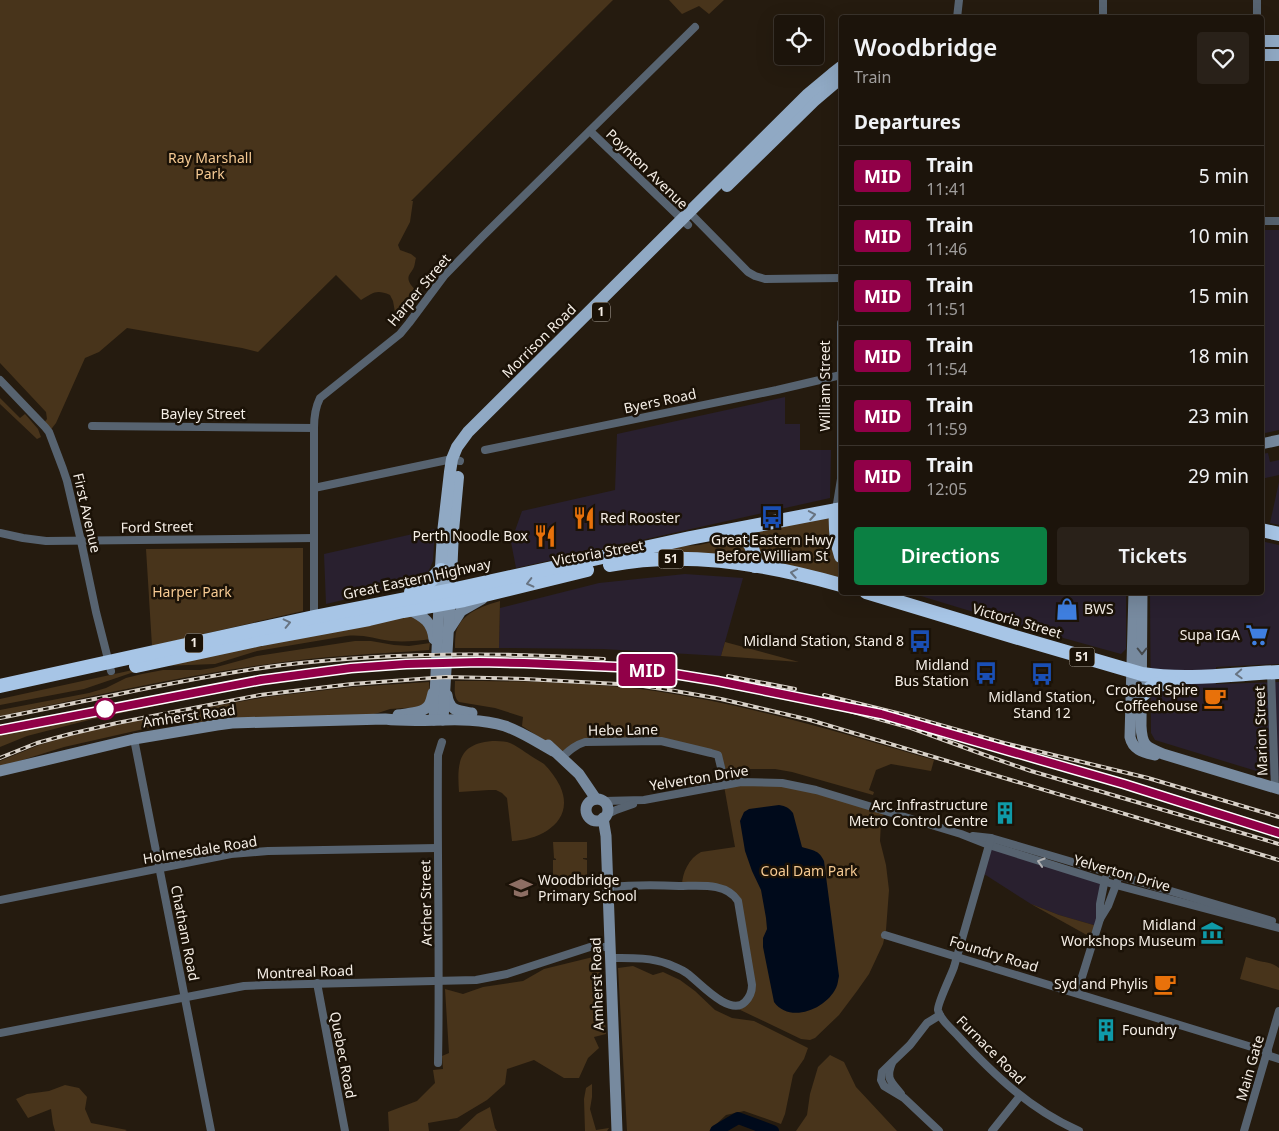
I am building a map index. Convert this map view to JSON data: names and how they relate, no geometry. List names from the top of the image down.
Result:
{
  "streets": {
    "highway": [
      "1",
      "William Street",
      "Victoria Street",
      "51",
      "Great Eastern Highway"
    ],
    "main road": ["Morrison Road"],
    "street": [
      "Poynton Avenue",
      "Harper Street",
      "Byers Road",
      "Bayley Street",
      "First Avenue",
      "Ford Street",
      "Amherst Road",
      "Hebe Lane",
      "Marion Street",
      "Yelverton Drive",
      "Holmesdale Road",
      "Archer Street",
      "Chatham Road",
      "Foundry Road",
      "Montreal Road",
      "Furnace Road",
      "Quebec Road",
      "Main Gate"
    ]
  },
  "crossings": [
    ["Poynton Avenue", "Harper Street"],
    ["Poynton Avenue", "Morrison Road"],
    ["Harper Street", "Bayley Street"],
    ["Harper Street", "Ford Street"],
    ["Harper Street", "Great Eastern Highway"],
    ["Morrison Road", "Victoria Street"],
    ["Morrison Road", "Great Eastern Highway"],
    ["Morrison Road", "Amherst Road"],
    ["William Street", "Great Eastern Highway"],
    ["First Avenue", "Ford Street"],
    ["First Avenue", "Great Eastern Highway"],
    ["Victoria Street", "Great Eastern Highway"],
    ["Victoria Street", "Marion Street"],
    ["Amherst Road", "Hebe Lane"],
    ["Amherst Road", "Yelverton Drive"],
    ["Amherst Road", "Chatham Road"],
    ["Amherst Road", "Montreal Road"],
    ["Hebe Lane", "Yelverton Drive"],
    ["Holmesdale Road", "Archer Street"],
    ["Holmesdale Road", "Chatham Road"],
    ["Archer Street", "Montreal Road"],
    ["Chatham Road", "Montreal Road"],
    ["Foundry Road", "Main Gate"],
    ["Montreal Road", "Quebec Road"]
  ],
  "one_way": ["Victoria Street"],
  "parks": ["Ray Marshall Park", "Harper Park", "Coal Dam Park"],
  "places": {
    "bus stop": [
      "Great Eastern Hwy Before William St",
      "Midland Station, Stand 8",
      "Midland Bus Station",
      "Midland Station, Stand 12"
    ],
    "restaurant": ["Red Rooster", "Perth Noodle Box"],
    "shop": ["BWS"],
    "supermarket": ["Supa IGA"],
    "cafe": ["Crooked Spire Coffeehouse", "Syd and Phylis"],
    "building": ["Arc Infrastructure Metro Control Centre", "Foundry"],
    "school or university": ["Woodbridge Primary School"],
    "museum": ["Midland Workshops Museum"]
  },
  "page": {
    "on_map": "MID",
    "heading": [
      ["Woodbridge", "Train"],
      "Departures"
    ],
    "list": [
      {
        "mark": "MID",
        "name": "Train",
        "note": "11:41",
        "value": "5 min"
      },
      {
        "mark": "MID",
        "name": "Train",
        "note": "11:46",
        "value": "10 min"
      },
      {
        "mark": "MID",
        "name": "Train",
        "note": "11:51",
        "value": "15 min"
      },
      {
        "mark": "MID",
        "name": "Train",
        "note": "11:54",
        "value": "18 min"
      },
      {
        "mark": "MID",
        "name": "Train",
        "note": "11:59",
        "value": "23 min"
      },
      {
        "mark": "MID",
        "name": "Train",
        "note": "12:05",
        "value": "29 min"
      }
    ],
    "buttons": ["Directions", "Tickets"]
  }
}
